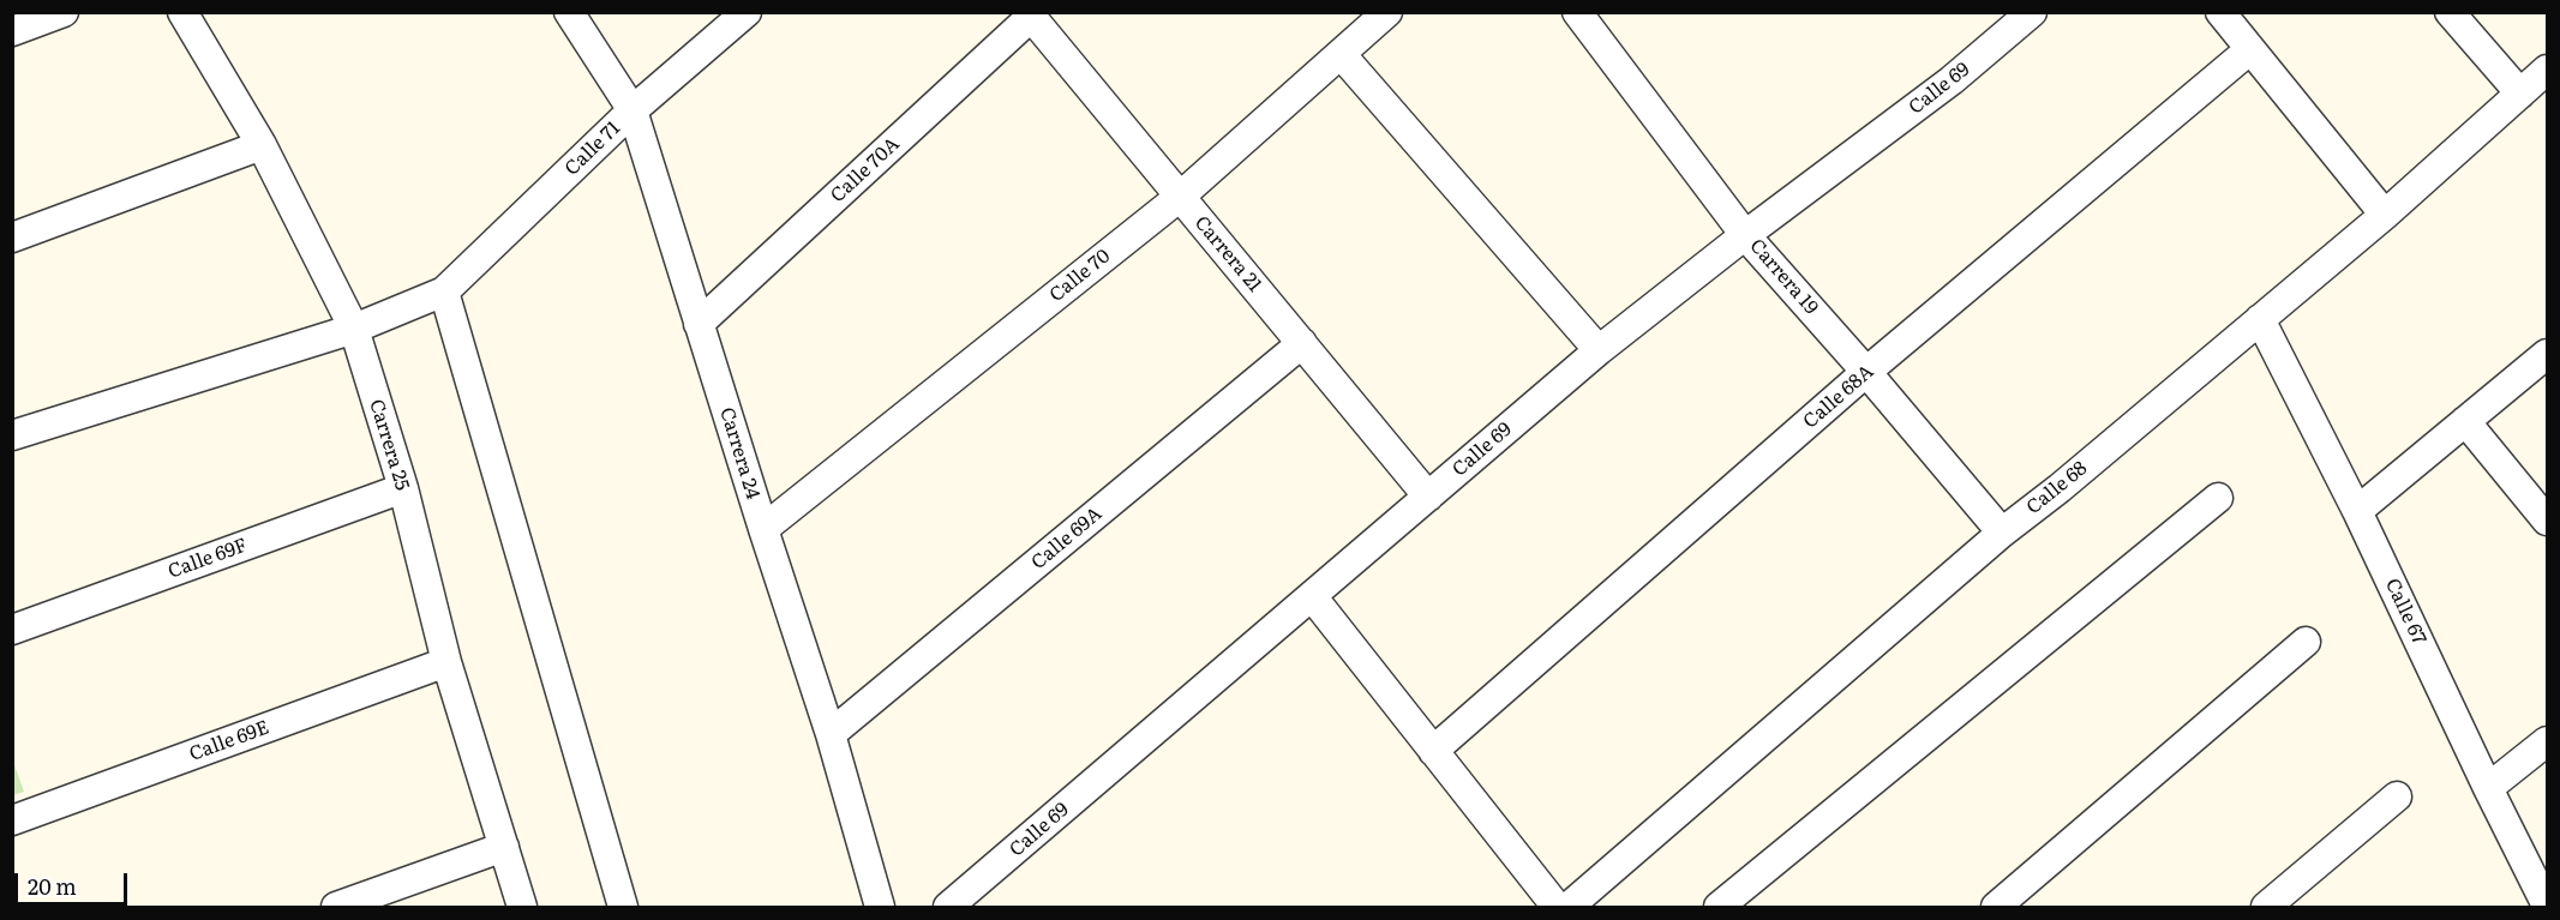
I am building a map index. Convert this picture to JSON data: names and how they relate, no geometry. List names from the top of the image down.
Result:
{
  "streets": {
    "street": [
      "Calle 69",
      "Calle 71",
      "Calle 70A",
      "Carrera 21",
      "Calle 70",
      "Carrera 19",
      "Calle 68A",
      "Carrera 25",
      "Carrera 24",
      "Calle 68",
      "Calle 69A",
      "Calle 69F",
      "Calle 67",
      "Calle 69E"
    ]
  },
  "crossings": [
    ["Calle 69", "Carrera 21"],
    ["Calle 69", "Carrera 19"],
    ["Calle 71", "Carrera 24"],
    ["Calle 70A", "Carrera 21"],
    ["Calle 70A", "Carrera 24"],
    ["Carrera 21", "Calle 70"],
    ["Carrera 21", "Calle 69A"],
    ["Calle 70", "Carrera 24"],
    ["Carrera 19", "Calle 68A"],
    ["Carrera 19", "Calle 68"],
    ["Carrera 25", "Calle 69F"],
    ["Carrera 25", "Calle 69E"],
    ["Carrera 24", "Calle 69A"],
    ["Calle 68", "Calle 67"]
  ],
  "scale_bar": "20 m"
}
